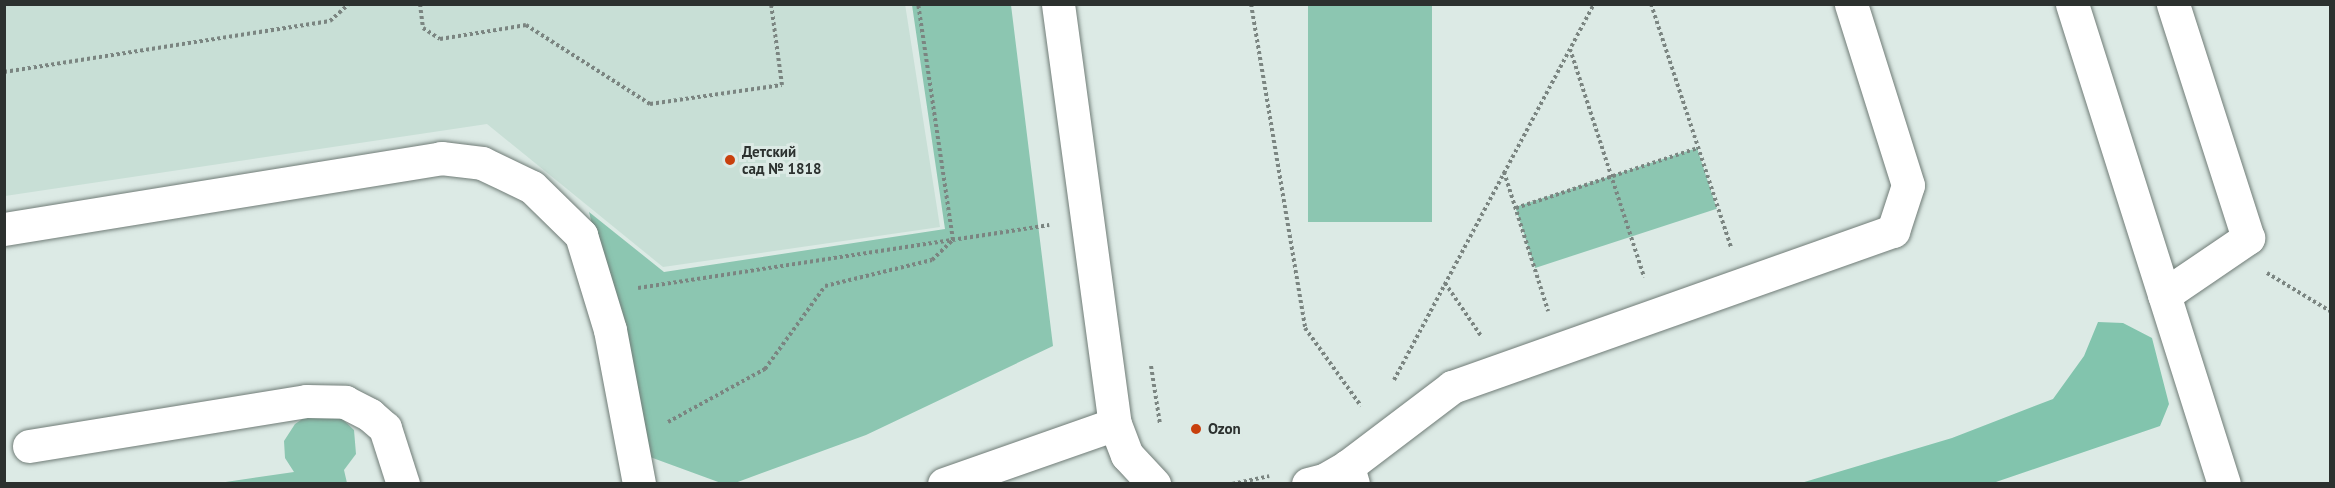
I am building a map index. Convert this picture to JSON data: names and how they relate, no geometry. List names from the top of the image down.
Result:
{
  "places": ["Детский сад № 1818", "Ozon"]
}
